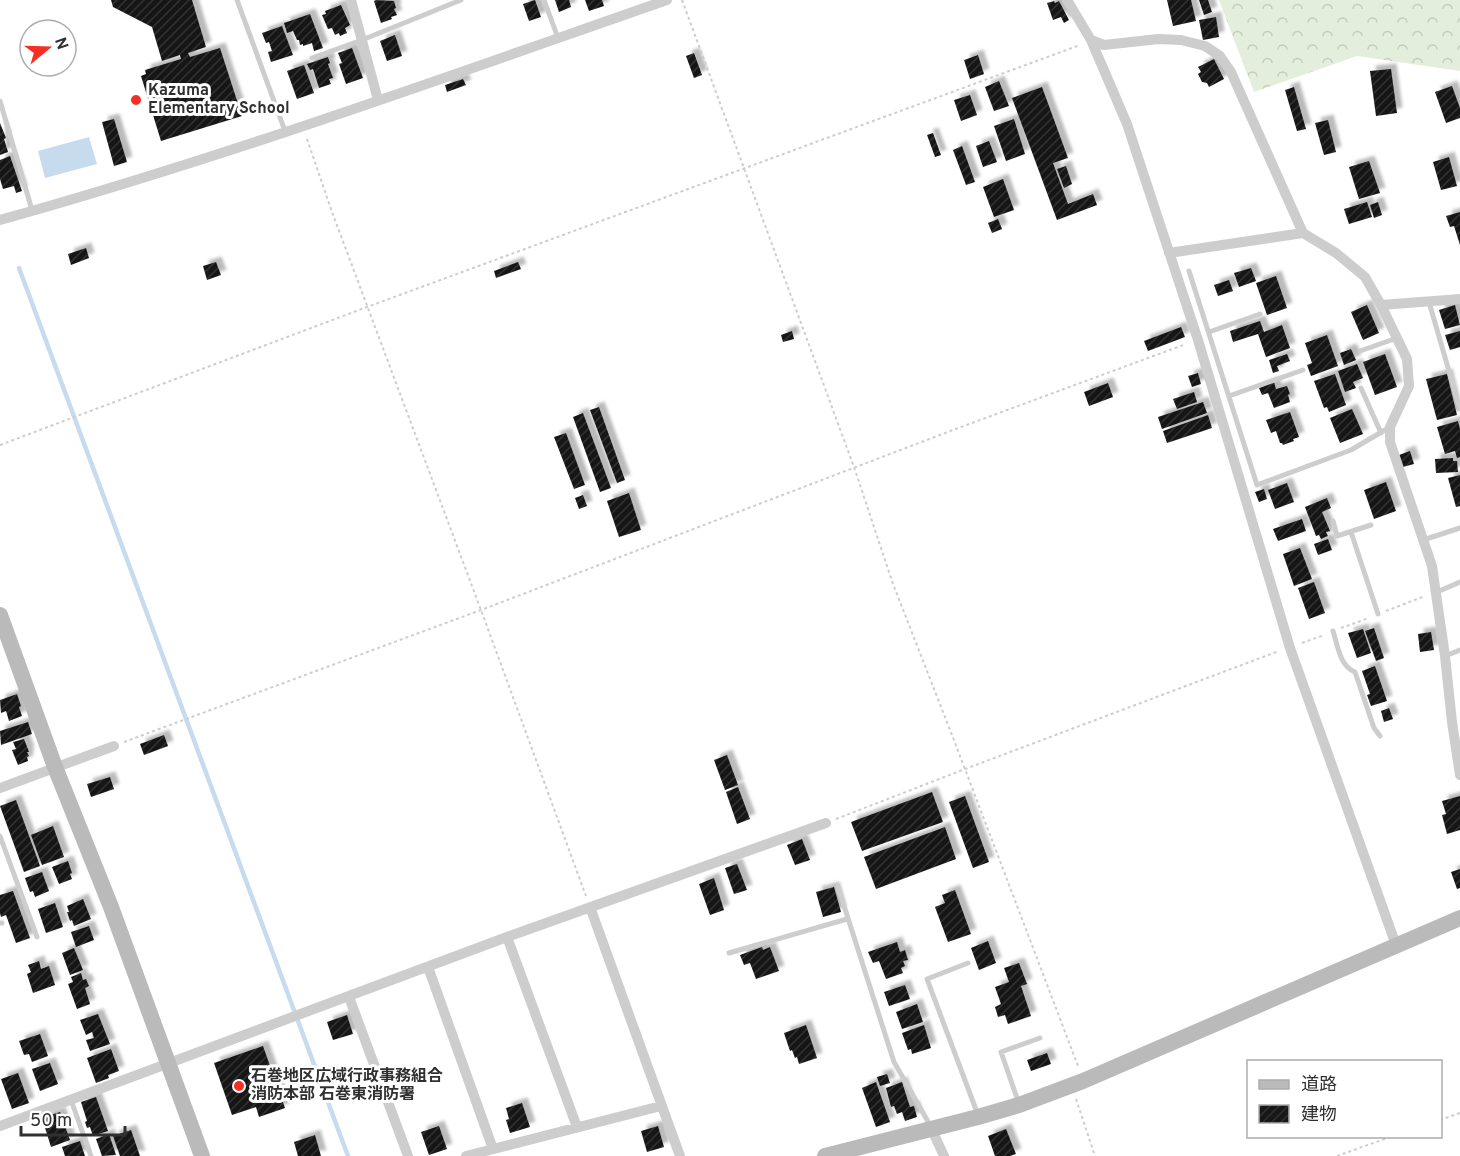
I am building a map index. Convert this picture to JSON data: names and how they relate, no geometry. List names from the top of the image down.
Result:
{
  "places": ["Kazuma Elementary School", "石巻地区広域行政事務組合 消防本部 石巻東消防署"],
  "legend": ["道路", "建物"],
  "scale_bar": "50 m",
  "north": "right"
}
